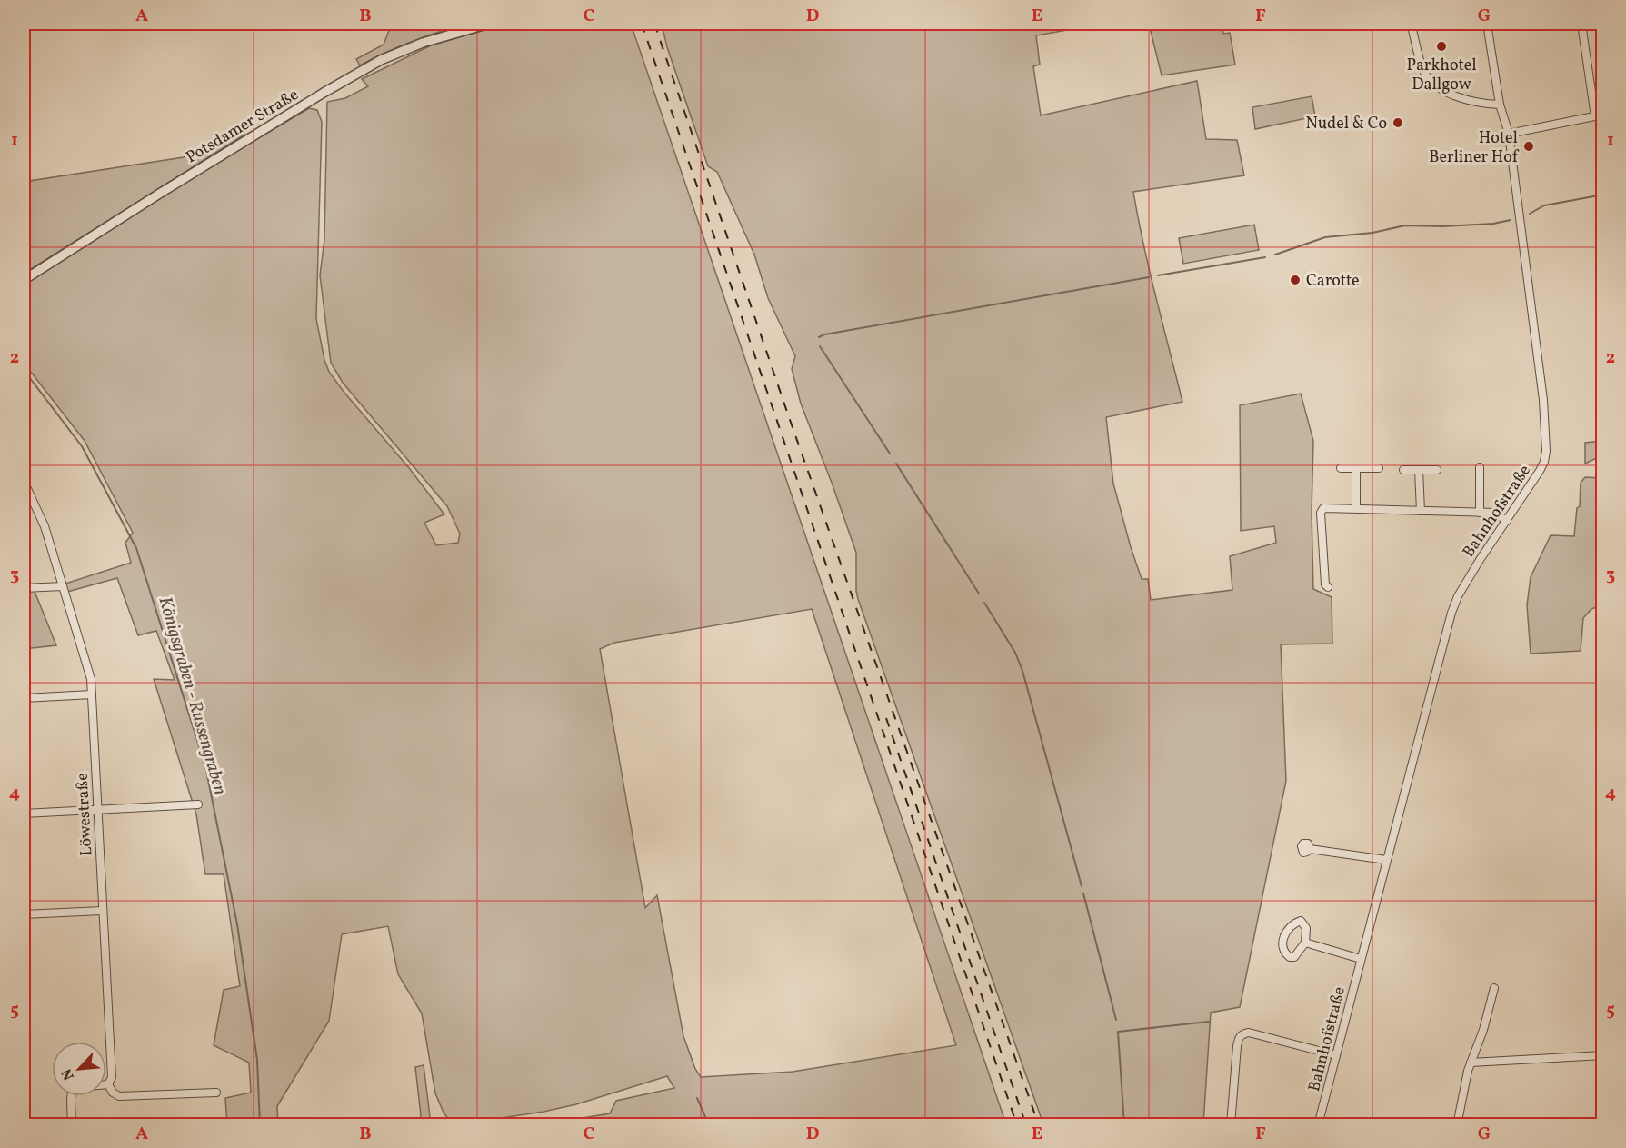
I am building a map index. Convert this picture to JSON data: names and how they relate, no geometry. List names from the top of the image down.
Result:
{
  "streets": {
    "street": ["Potsdamer Straße", "Bahnhofstraße", "Löwestraße"]
  },
  "water": ["Königsgraben - Russengraben"],
  "places": [
    "Parkhotel Dallgow",
    "Nudel & Co",
    "Hotel Berliner Hof",
    "Carotte"
  ],
  "north": "bottom left",
  "grid": {
    "columns": [
      "A",
      "B",
      "C",
      "D",
      "E",
      "F",
      "G"
    ],
    "rows": [
      "1",
      "2",
      "3",
      "4",
      "5"
    ]
  }
}
